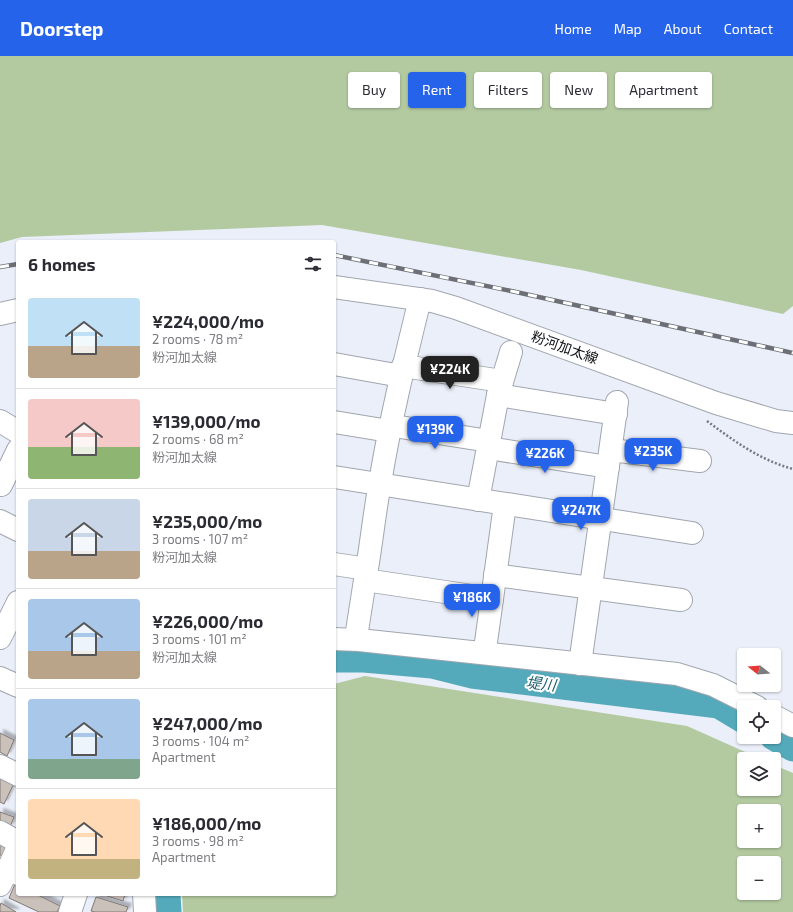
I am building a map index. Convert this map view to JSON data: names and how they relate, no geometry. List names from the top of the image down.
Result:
{
  "streets": {
    "street": ["粉河加太線"]
  },
  "water": ["堤川"],
  "north": "left",
  "page": {
    "header": "Doorstep",
    "nav": [
      "Home",
      "Map",
      "About",
      "Contact"
    ],
    "chip": [
      "Buy",
      "Rent",
      "Filters",
      "New",
      "Apartment"
    ],
    "heading": "6 homes",
    "list": [
      {
        "name": "¥224,000/mo",
        "note": "2 rooms · 78 m² · 粉河加太線"
      },
      {
        "name": "¥139,000/mo",
        "note": "2 rooms · 68 m² · 粉河加太線"
      },
      {
        "name": "¥235,000/mo",
        "note": "3 rooms · 107 m² · 粉河加太線"
      },
      {
        "name": "¥226,000/mo",
        "note": "3 rooms · 101 m² · 粉河加太線"
      },
      {
        "name": "¥247,000/mo",
        "note": "3 rooms · 104 m² · Apartment"
      },
      {
        "name": "¥186,000/mo",
        "note": "3 rooms · 98 m² · Apartment"
      }
    ],
    "price": [
      "¥224K",
      "¥139K",
      "¥235K",
      "¥226K",
      "¥247K",
      "¥186K"
    ],
    "map_buttons": ["+", "−"]
  }
}
